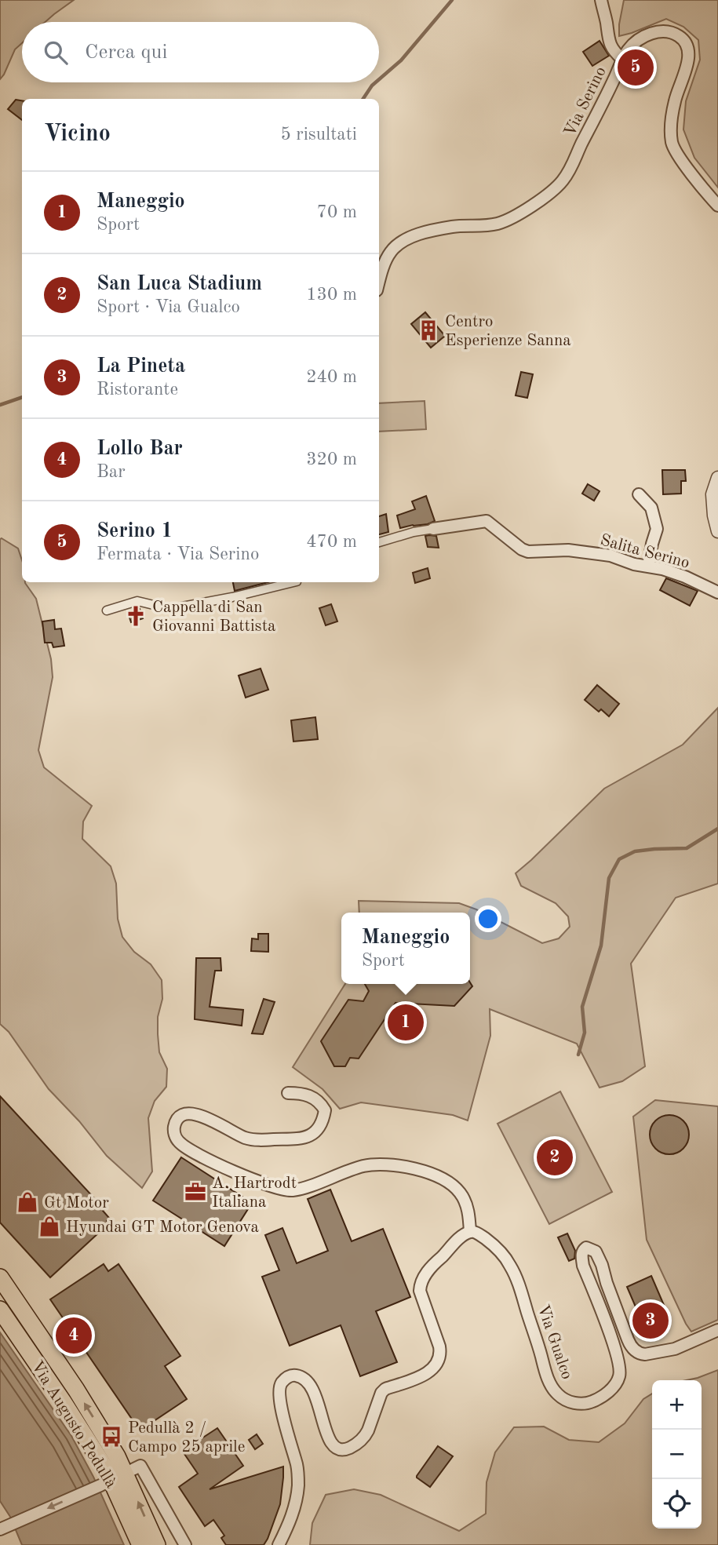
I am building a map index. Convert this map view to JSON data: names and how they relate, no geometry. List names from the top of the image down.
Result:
{
  "streets": {
    "main road": ["Via Augusto Pedullà"],
    "street": ["Via Serino", "Salita Serino", "Via Gualco"]
  },
  "places": {
    "building": ["Centro Esperienze Sanna"],
    "church": ["Cappella di San Giovanni Battista"],
    "office": ["A. Hartrodt Italiana"],
    "shop": ["Gt Motor", "Hyundai GT Motor Genova"],
    "bus stop": ["Pedullà 2 / Campo 25 aprile"]
  },
  "page": {
    "search": "Cerca qui",
    "pins": [
      "5",
      "1",
      "2",
      "3",
      "4"
    ],
    "heading": ["Vicino", "5 risultati"],
    "list": [
      {
        "mark": "1",
        "name": "Maneggio",
        "note": "Sport",
        "value": "70 m"
      },
      {
        "mark": "2",
        "name": "San Luca Stadium",
        "note": "Sport · Via Gualco",
        "value": "130 m"
      },
      {
        "mark": "3",
        "name": "La Pineta",
        "note": "Ristorante",
        "value": "240 m"
      },
      {
        "mark": "4",
        "name": "Lollo Bar",
        "note": "Bar",
        "value": "320 m"
      },
      {
        "mark": "5",
        "name": "Serino 1",
        "note": "Fermata · Via Serino",
        "value": "470 m"
      }
    ],
    "popup": ["Maneggio", "Sport"],
    "map_buttons": ["+", "−"]
  }
}
